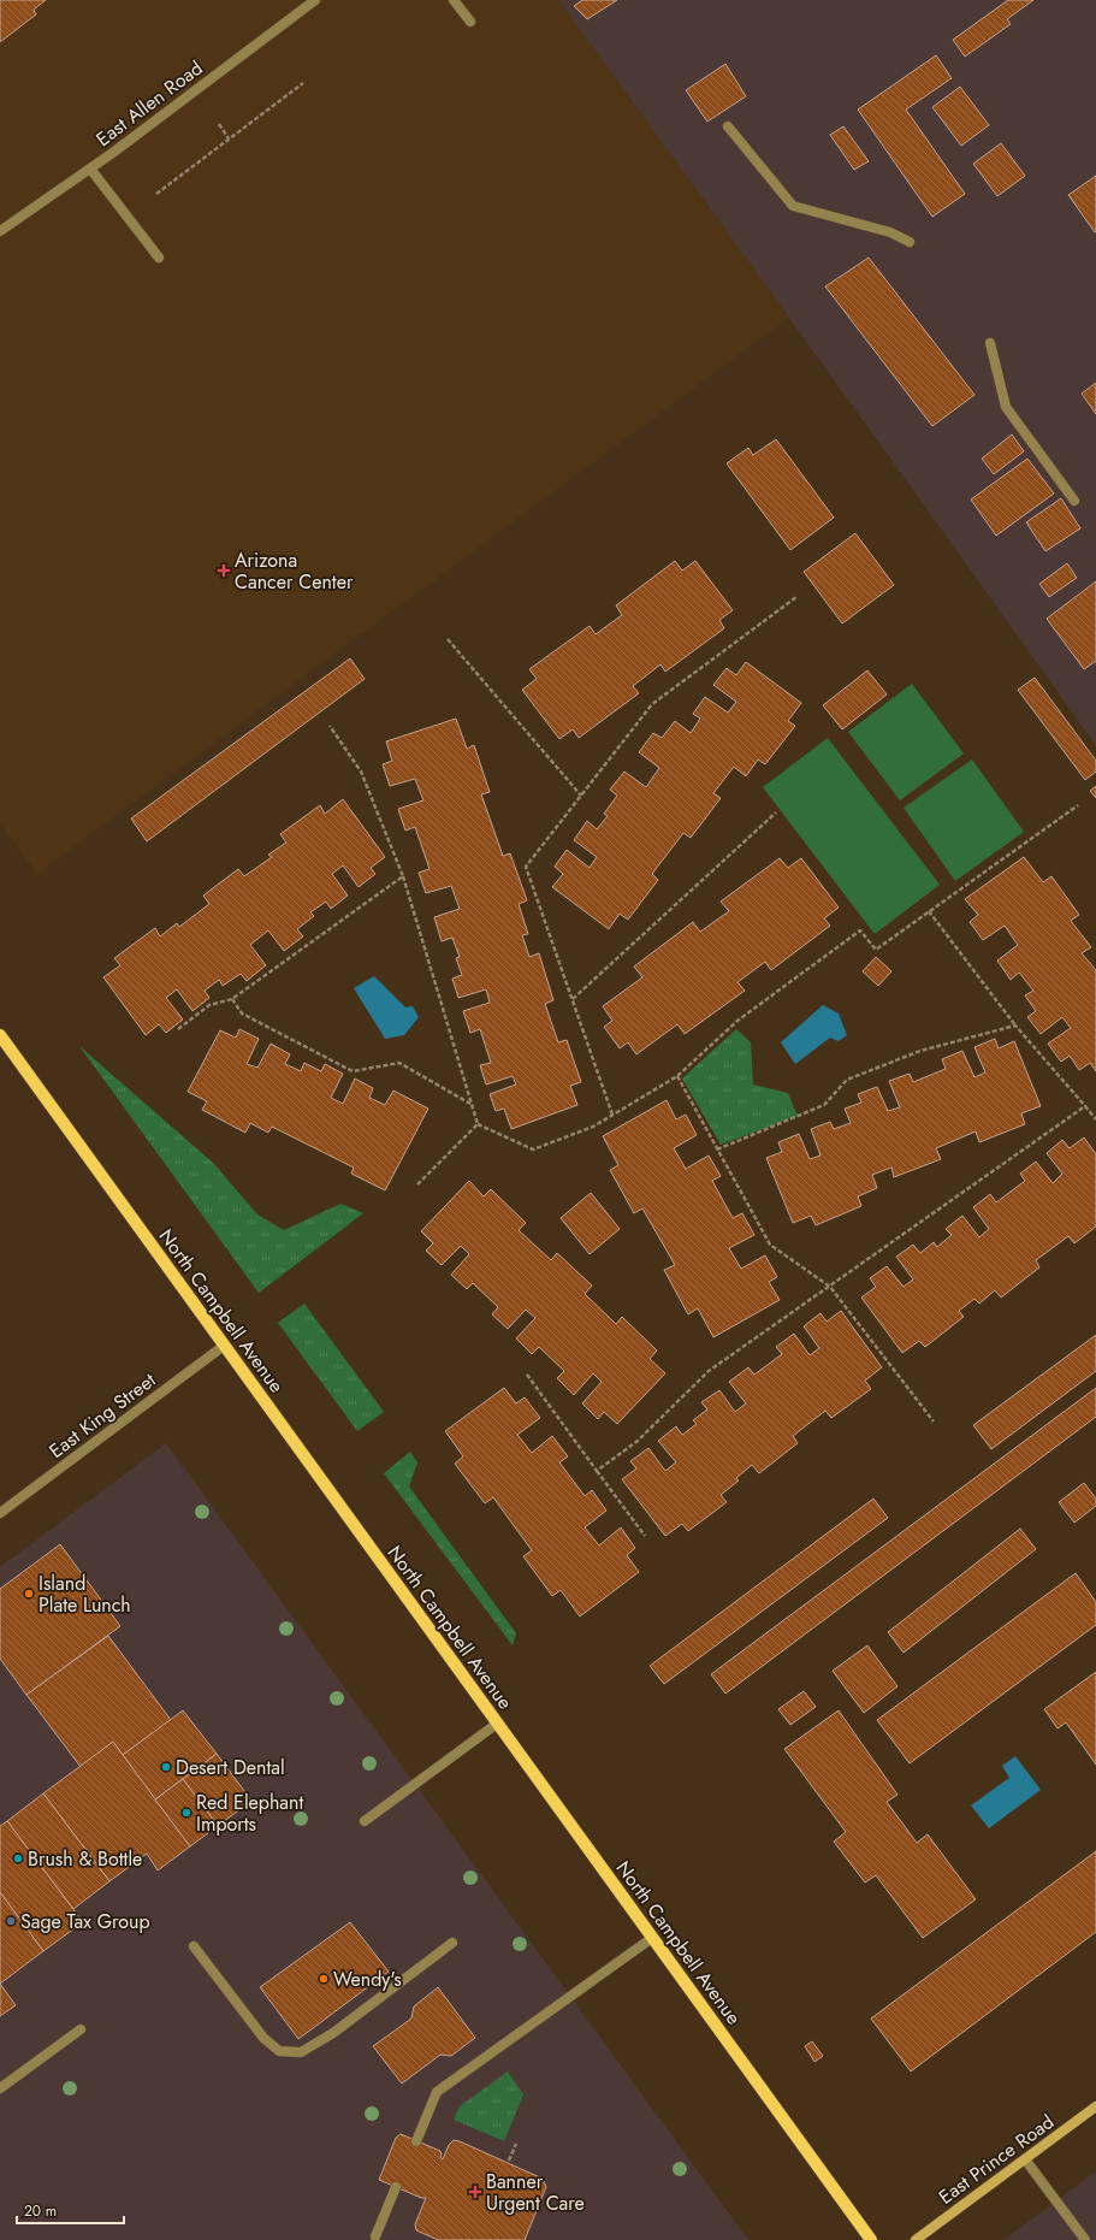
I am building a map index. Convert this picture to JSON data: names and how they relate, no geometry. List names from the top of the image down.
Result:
{
  "streets": {
    "main road": ["North Campbell Avenue", "East Prince Road"],
    "street": ["East Allen Road", "East King Street"]
  },
  "crossings": [
    ["North Campbell Avenue", "East King Street"]
  ],
  "places": {
    "health": ["Arizona Cancer Center", "Banner Urgent Care"],
    "other": [
      "Island Plate Lunch",
      "Desert Dental",
      "Red Elephant Imports",
      "Brush & Bottle",
      "Sage Tax Group",
      "Wendy's"
    ]
  },
  "scale_bar": "20 m"
}
